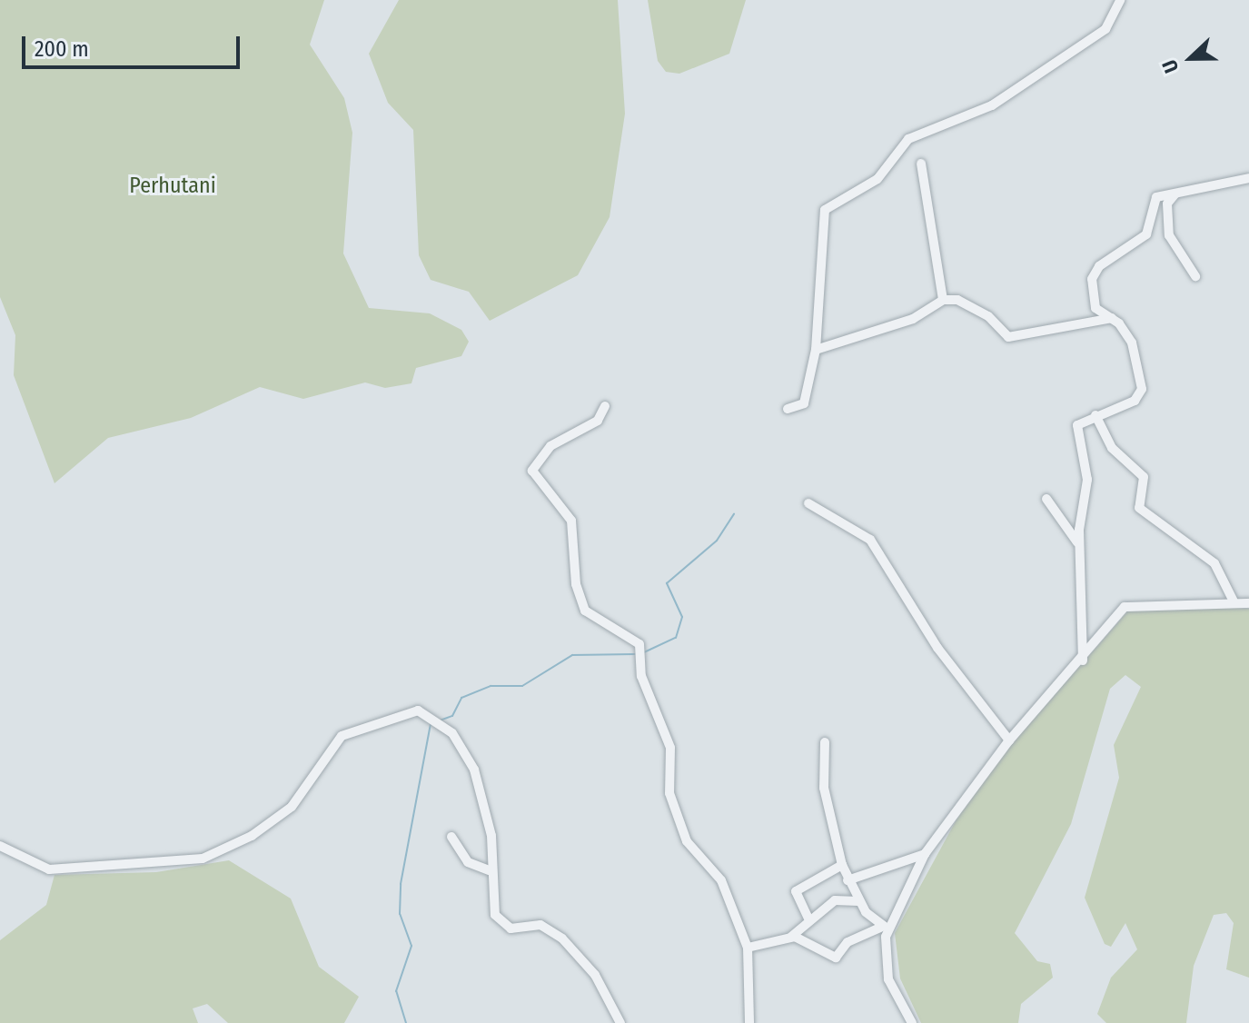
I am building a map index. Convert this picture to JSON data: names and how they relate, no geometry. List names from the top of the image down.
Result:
{
  "parks": ["Perhutani"],
  "scale_bar": "200 m",
  "north": "left"
}
